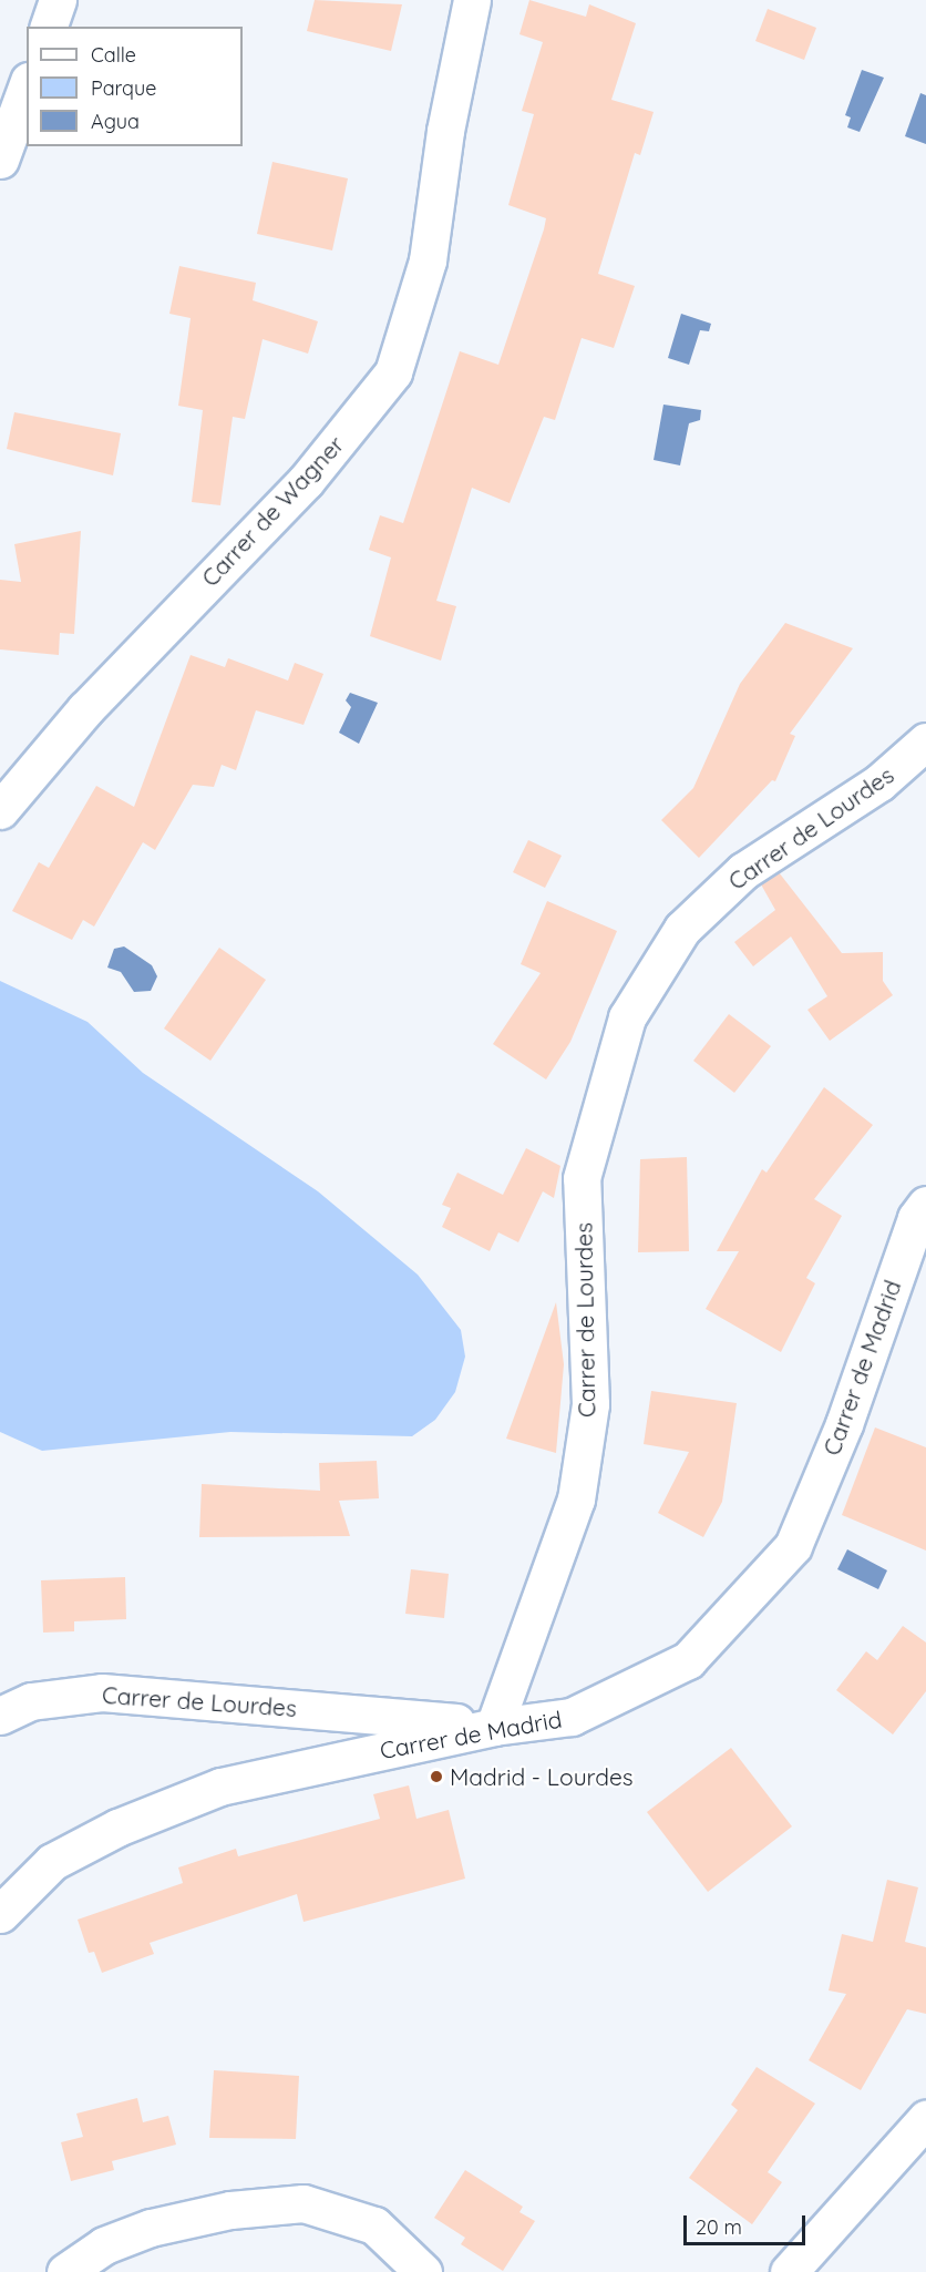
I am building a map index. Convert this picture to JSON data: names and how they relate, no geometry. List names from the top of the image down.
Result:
{
  "streets": {
    "street": ["Carrer de Wagner", "Carrer de Lourdes", "Carrer de Madrid"]
  },
  "crossings": [
    ["Carrer de Lourdes", "Carrer de Madrid"]
  ],
  "places": ["Madrid - Lourdes"],
  "legend": ["Calle", "Parque", "Agua"],
  "scale_bar": "20 m"
}
